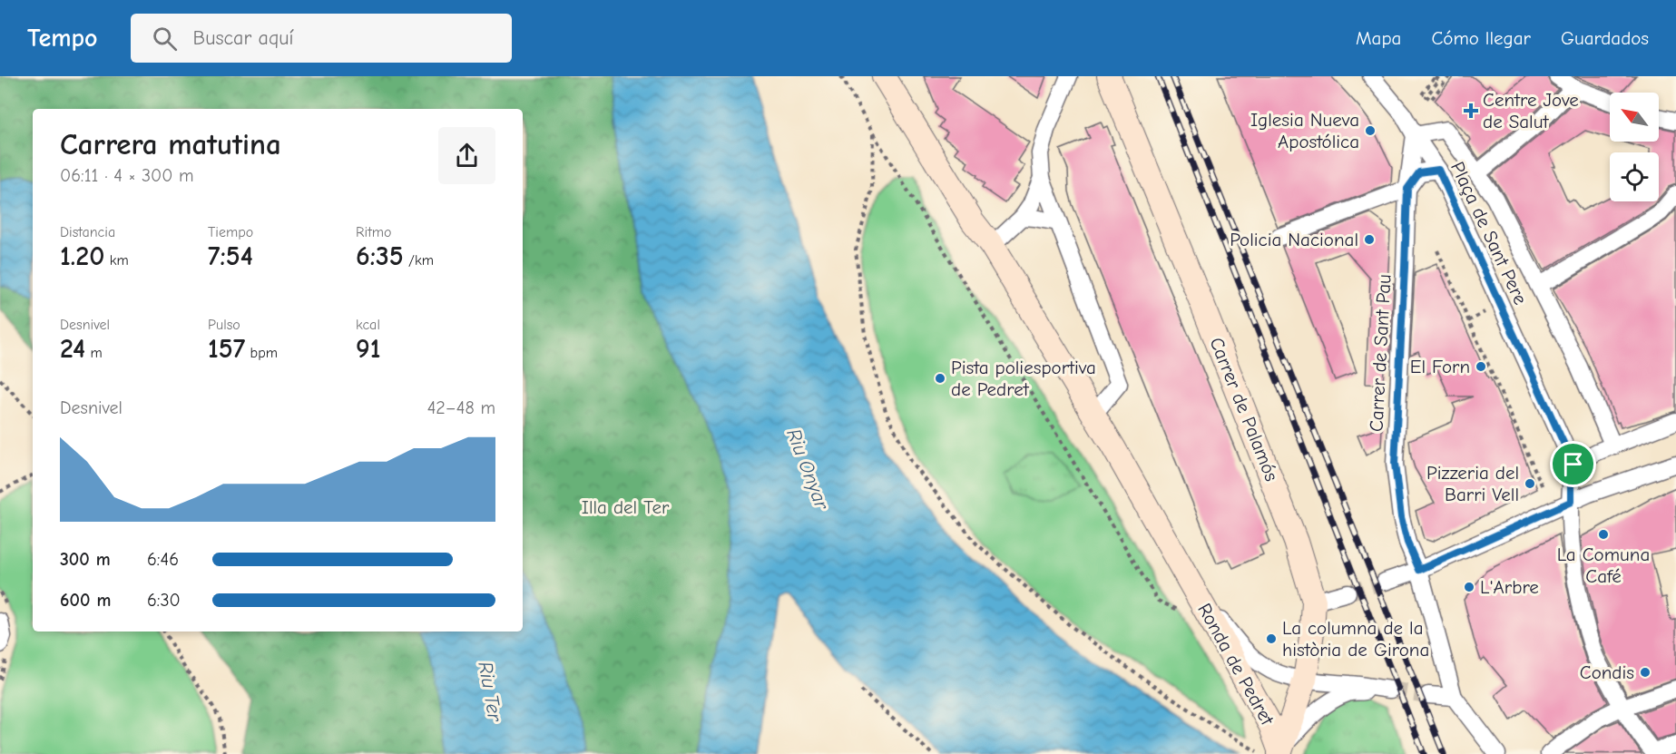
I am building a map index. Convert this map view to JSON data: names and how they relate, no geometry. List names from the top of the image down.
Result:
{
  "streets": {
    "street": [
      "Plaça de Sant Pere",
      "Carrer de Sant Pau",
      "Carrer de Palamós",
      "Ronda de Pedret"
    ]
  },
  "crossings": [
    ["Plaça de Sant Pere", "Carrer de Sant Pau"],
    ["Carrer de Palamós", "Ronda de Pedret"]
  ],
  "water": ["Riu Onyar", "Riu Ter"],
  "parks": ["Illa del Ter"],
  "places": {
    "health": ["Centre Jove de Salut"],
    "other": [
      "Iglesia Nueva Apostólica",
      "Policia Nacional",
      "El Forn",
      "Pista poliesportiva de Pedret",
      "Pizzeria del Barri Vell",
      "La Comuna Café",
      "L'Arbre",
      "La columna de la història de Girona",
      "Condis"
    ]
  },
  "north": "top left",
  "page": {
    "header": "Tempo",
    "search": "Buscar aquí",
    "nav": ["Mapa", "Cómo llegar", "Guardados"],
    "heading": ["Carrera matutina", "06:11 · 4 × 300 m"],
    "stats": [
      ["Distancia", "1.20 km"],
      ["Tiempo", "7:54"],
      ["Ritmo", "6:35 /km"],
      ["Desnivel", "24 m"],
      ["Pulso", "157 bpm"],
      ["kcal", "91"]
    ],
    "chart": ["Desnivel", "42–48 m"],
    "list": [
      {
        "name": "300 m",
        "note": "6:46"
      },
      {
        "name": "600 m",
        "note": "6:30"
      }
    ]
  }
}
